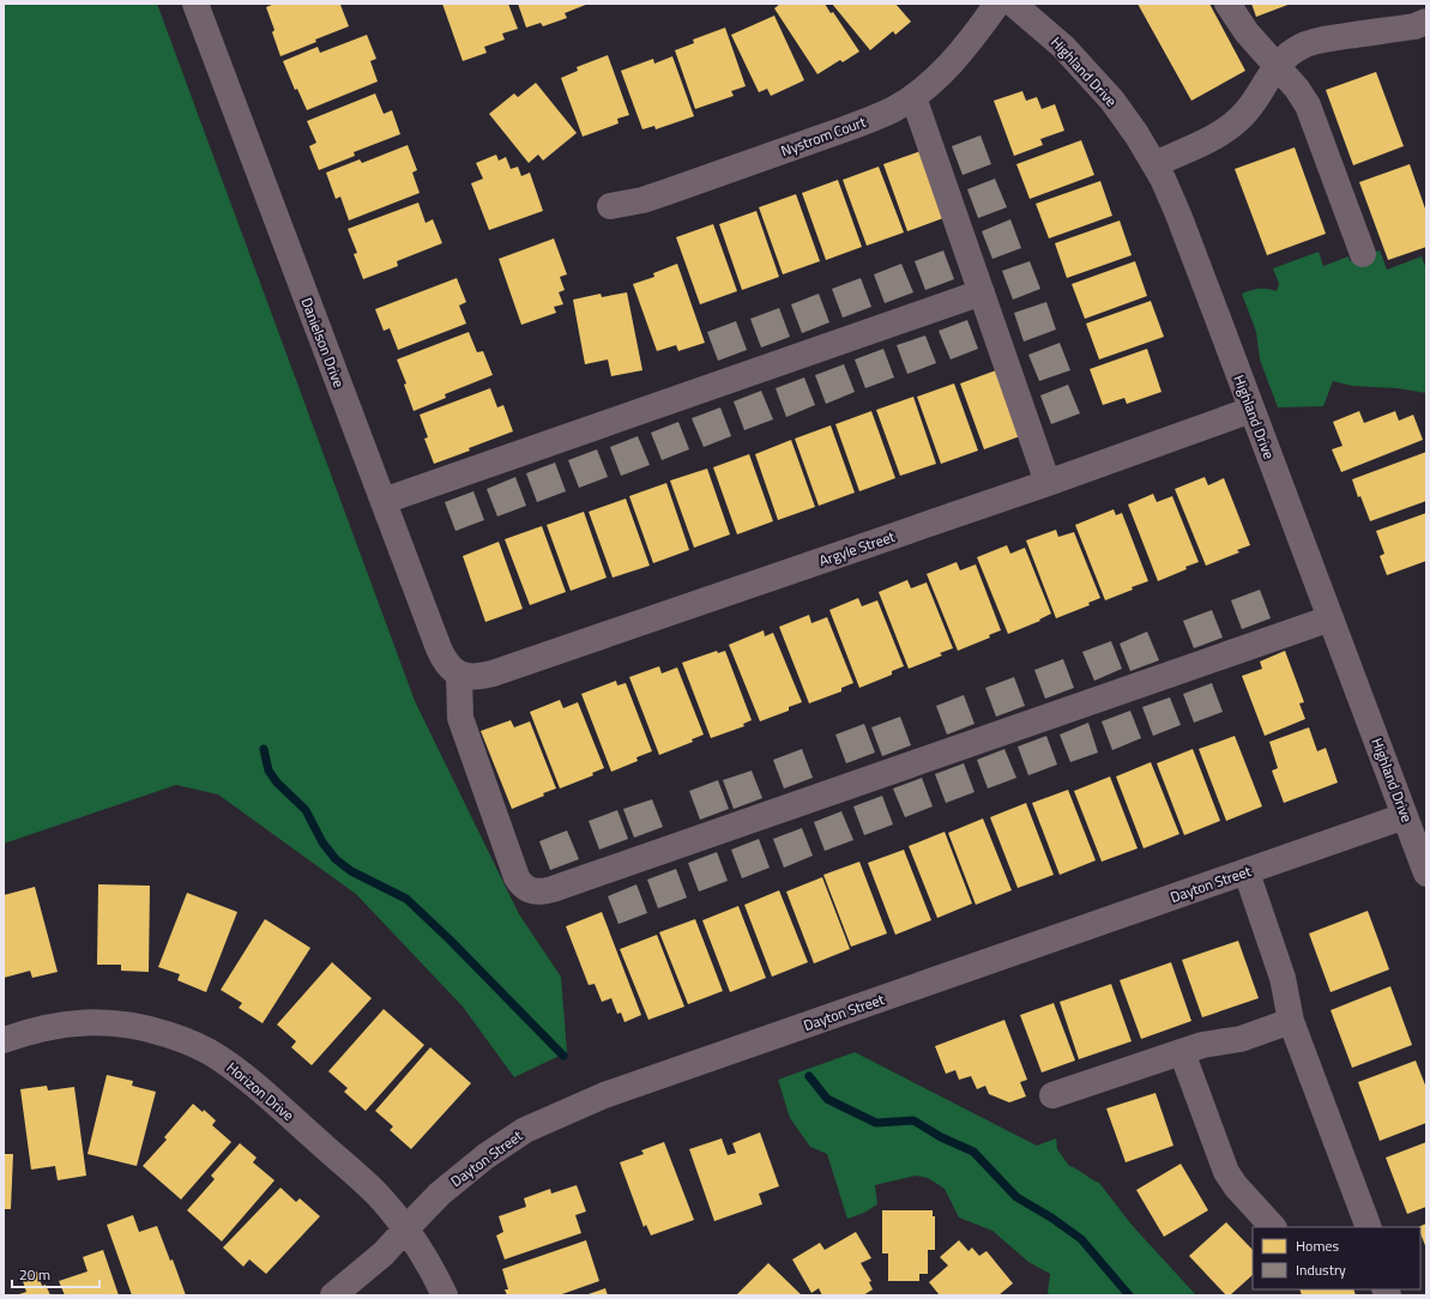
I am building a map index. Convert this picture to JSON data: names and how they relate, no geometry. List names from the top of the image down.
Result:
{
  "streets": {
    "street": [
      "Highland Drive",
      "Nystrom Court",
      "Danielson Drive",
      "Argyle Street",
      "Dayton Street",
      "Horizon Drive"
    ]
  },
  "crossings": [
    ["Highland Drive", "Argyle Street"],
    ["Highland Drive", "Dayton Street"],
    ["Danielson Drive", "Argyle Street"],
    ["Dayton Street", "Horizon Drive"]
  ],
  "legend": ["Homes", "Industry"],
  "scale_bar": "20 m"
}
